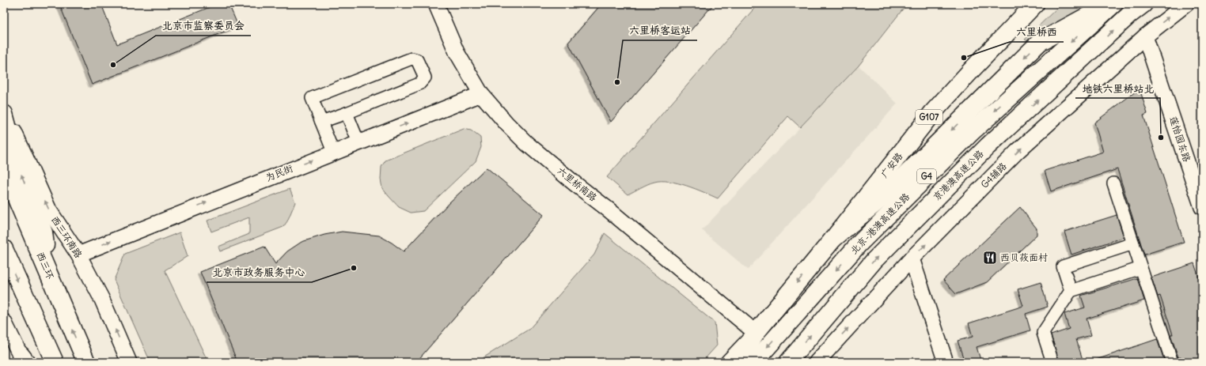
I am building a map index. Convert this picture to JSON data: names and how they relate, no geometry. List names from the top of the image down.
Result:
{
  "streets": {
    "highway": [
      "G107",
      "广安路",
      "京港澳高速公路",
      "G4",
      "北京-港澳高速公路",
      "西三环"
    ],
    "street": [
      "莲怡园东路",
      "为民街",
      "G4辅路",
      "六里桥南路",
      "西三环南路"
    ]
  },
  "crossings": [
    ["G107", "广安路"],
    ["G107", "六里桥南路"],
    ["莲怡园东路", "G4辅路"],
    ["广安路", "六里桥南路"],
    ["为民街", "六里桥南路"],
    ["为民街", "西三环南路"]
  ],
  "one_way": ["为民街", "G4辅路", "西三环南路"],
  "places": {
    "other": [
      "六里桥西",
      "北京市监察委员会",
      "六里桥客运站",
      "地铁六里桥站北",
      "北京市政务服务中心"
    ],
    "restaurant": ["西贝莜面村"]
  }
}
